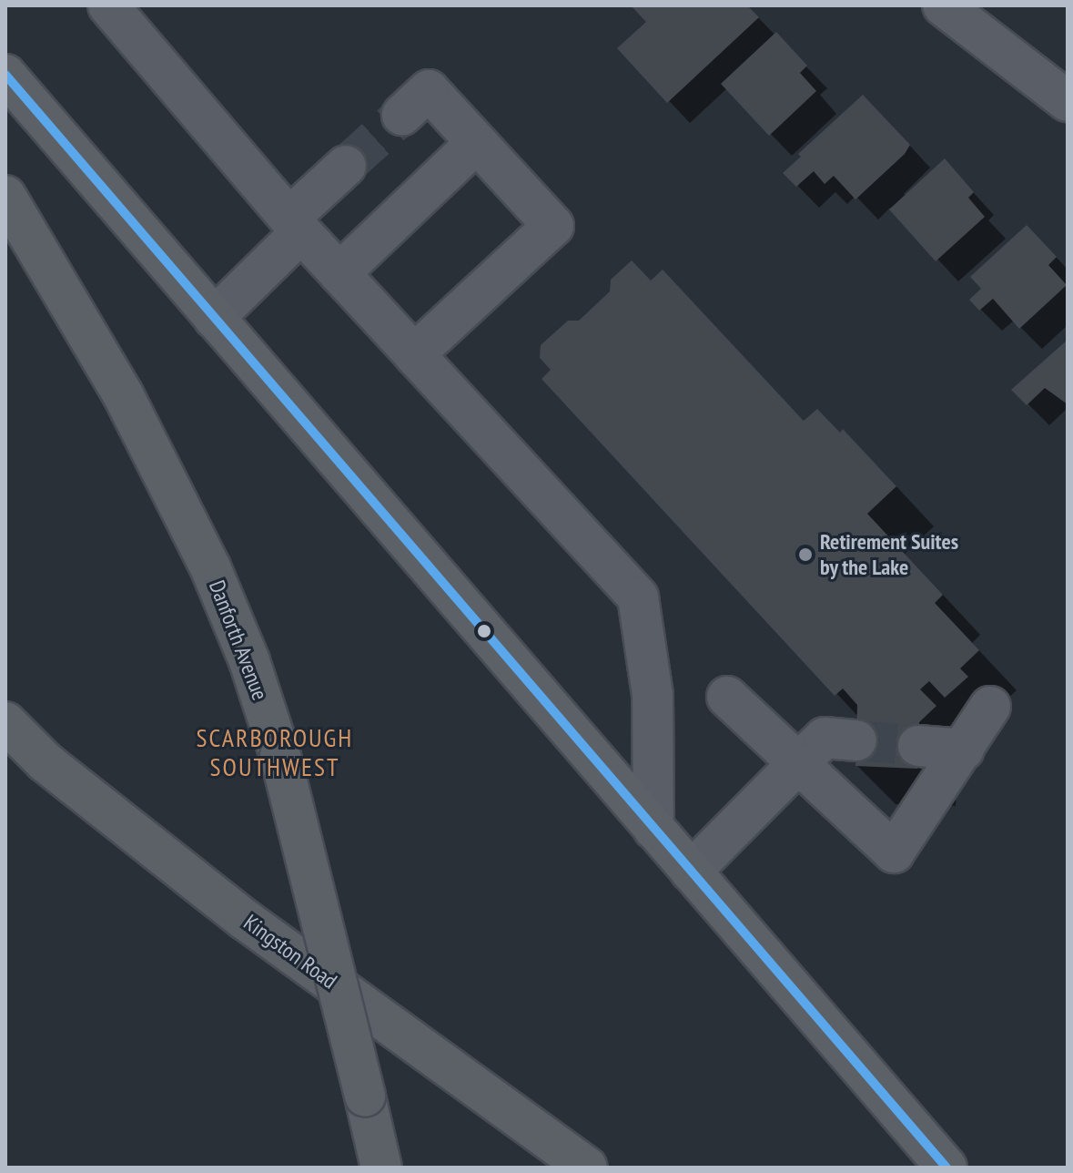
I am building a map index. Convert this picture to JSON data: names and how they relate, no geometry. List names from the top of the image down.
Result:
{
  "streets": {
    "main road": ["Danforth Avenue", "Kingston Road"]
  },
  "districts": ["SCARBOROUGH SOUTHWEST"],
  "places": ["Retirement Suites by the Lake"]
}
